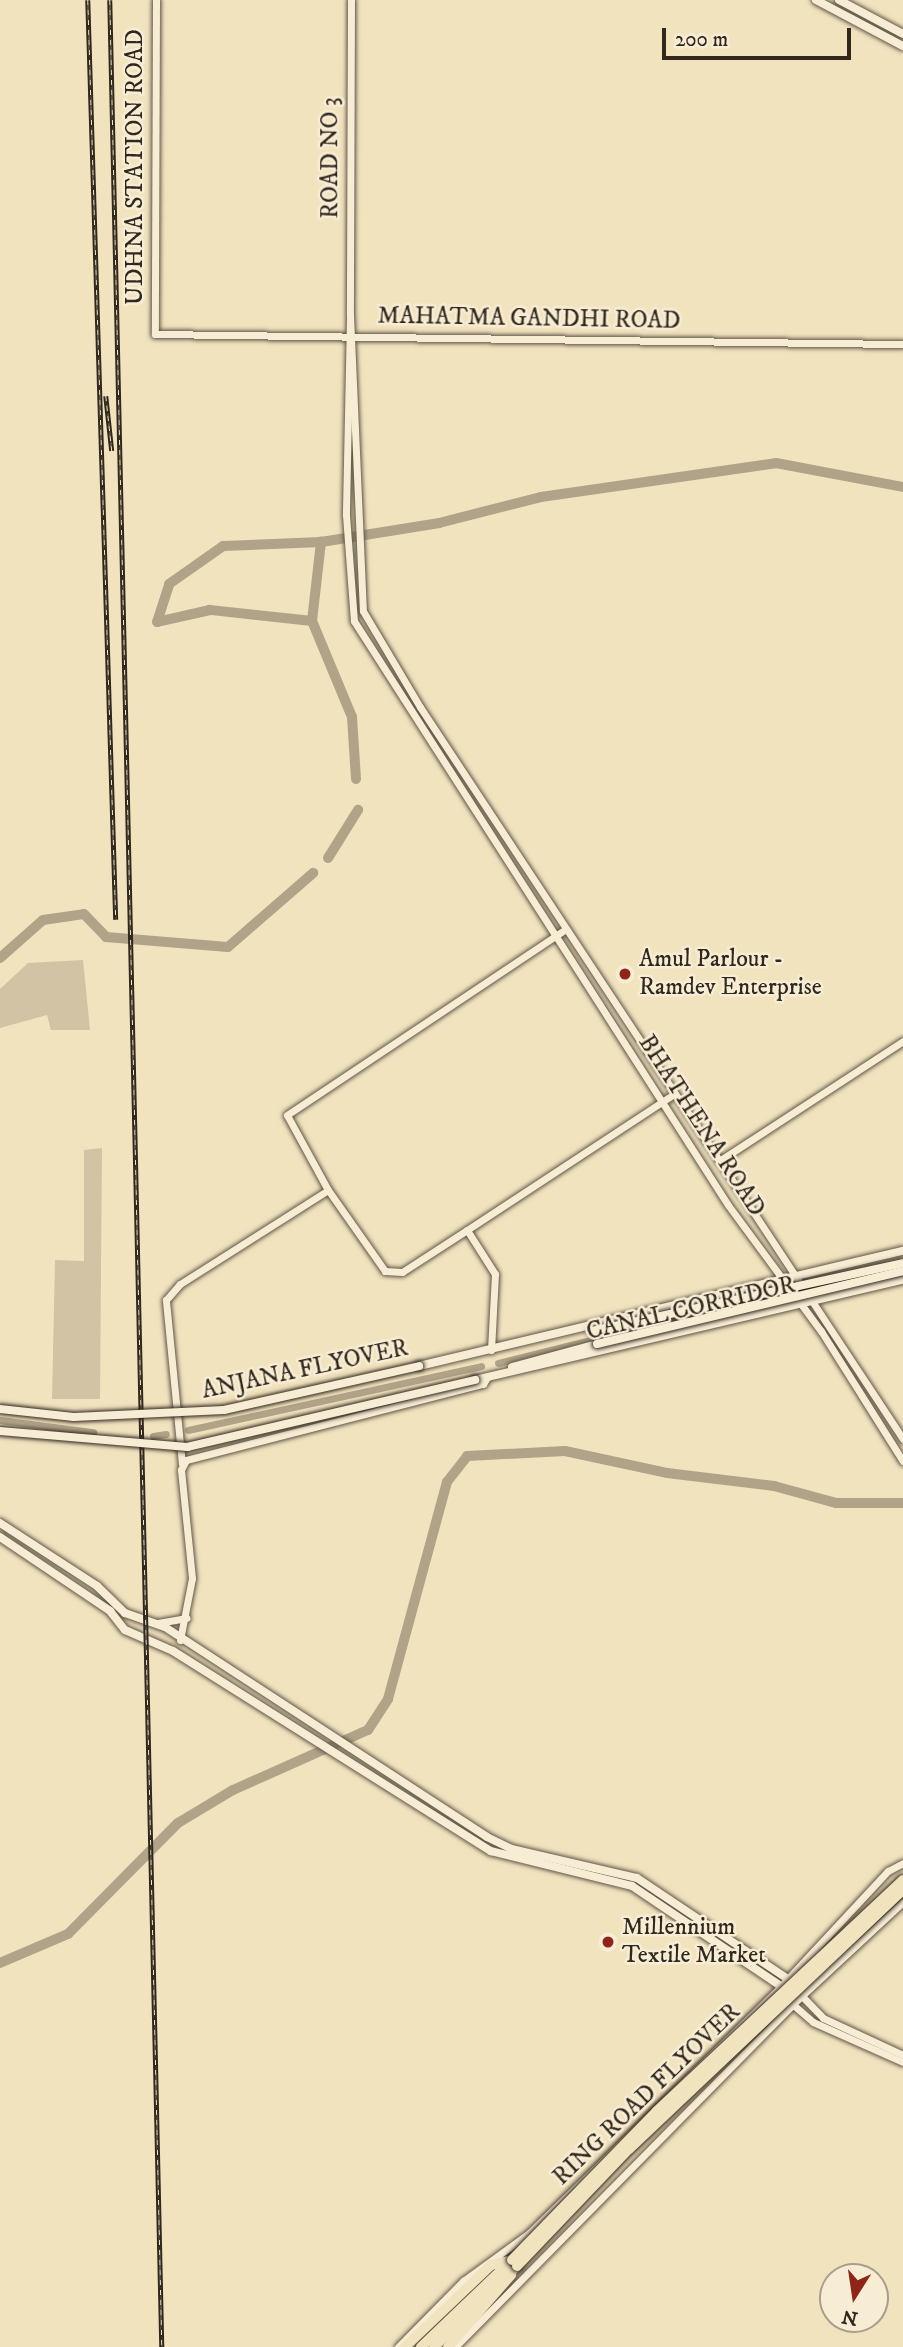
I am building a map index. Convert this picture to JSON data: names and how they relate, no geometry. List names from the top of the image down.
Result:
{
  "streets": {
    "highway": ["RING ROAD FLYOVER"],
    "main road": ["CANAL CORRIDOR", "ANJANA FLYOVER"],
    "street": [
      "ROAD NO 3",
      "UDHNA STATION ROAD",
      "MAHATMA GANDHI ROAD",
      "BHATHENA ROAD"
    ]
  },
  "crossings": [
    ["ROAD NO 3", "MAHATMA GANDHI ROAD"],
    ["ROAD NO 3", "BHATHENA ROAD"],
    ["UDHNA STATION ROAD", "MAHATMA GANDHI ROAD"],
    ["BHATHENA ROAD", "CANAL CORRIDOR"],
    ["CANAL CORRIDOR", "ANJANA FLYOVER"]
  ],
  "places": ["Amul Parlour - Ramdev Enterprise", "Millennium Textile Market"],
  "scale_bar": "200 m",
  "north": "bottom"
}
